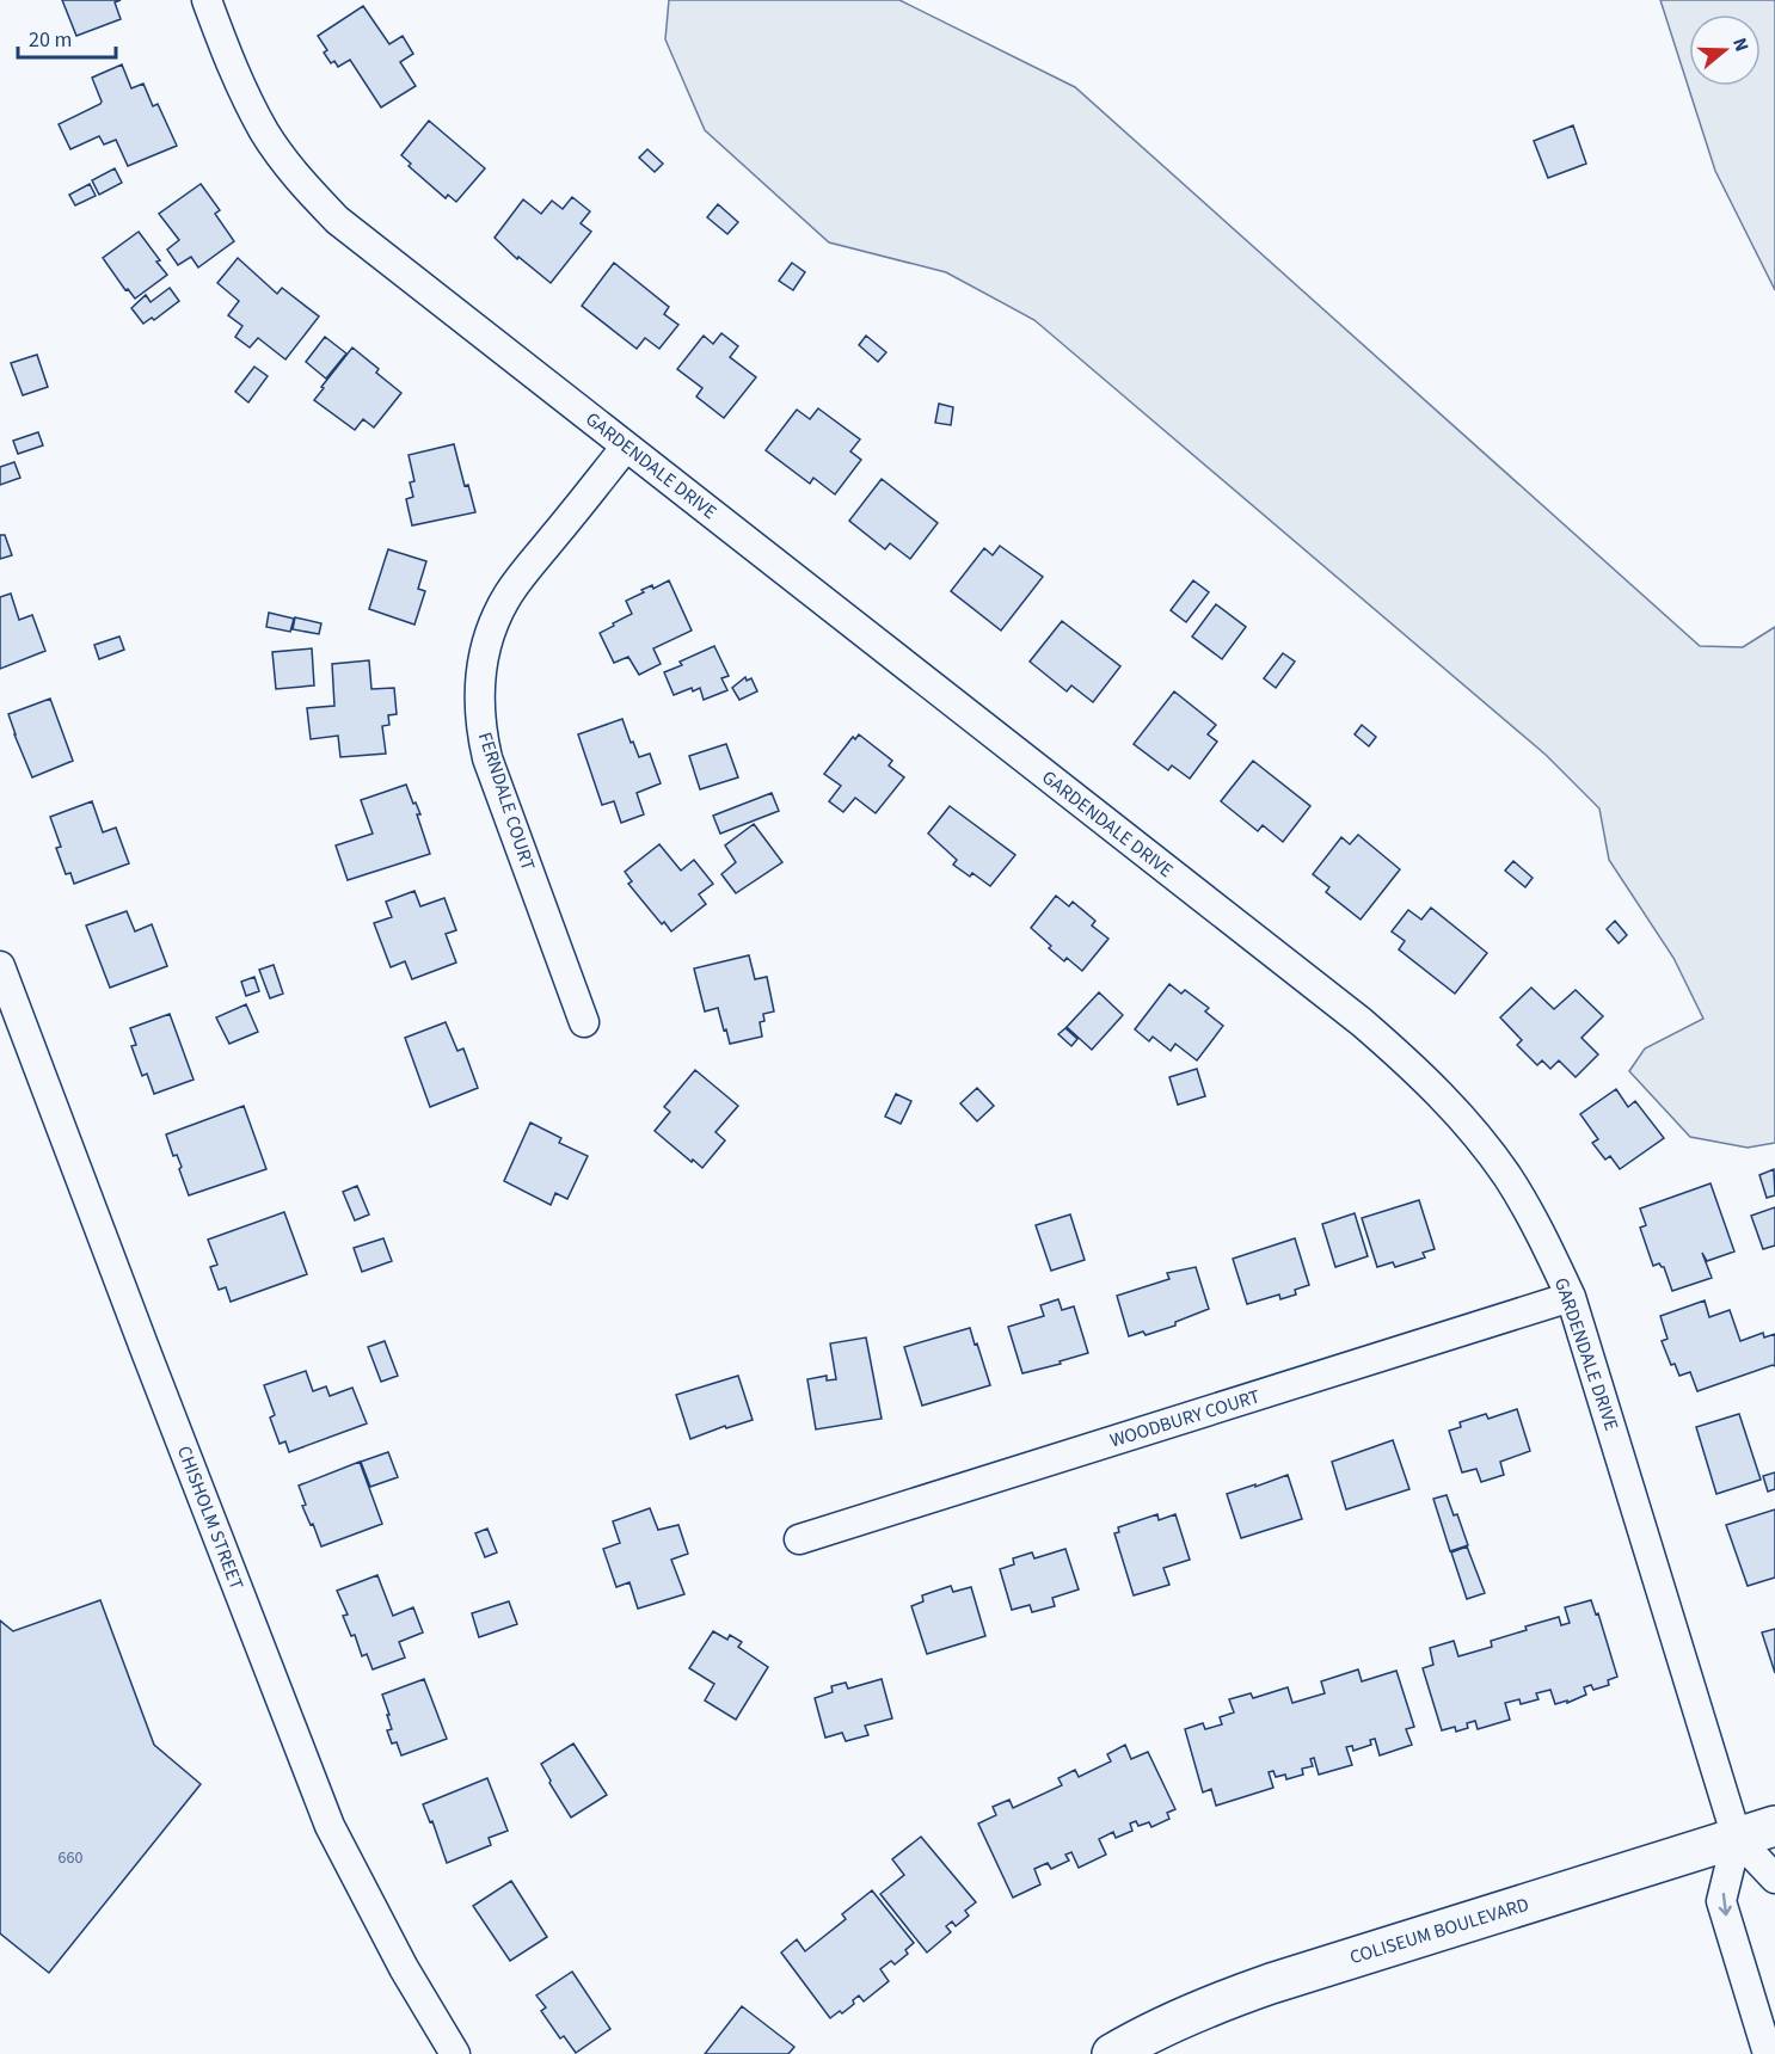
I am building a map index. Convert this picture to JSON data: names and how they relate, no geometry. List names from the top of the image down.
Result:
{
  "streets": {
    "main road": ["COLISEUM BOULEVARD"],
    "street": [
      "GARDENDALE DRIVE",
      "FERNDALE COURT",
      "WOODBURY COURT",
      "CHISHOLM STREET"
    ]
  },
  "crossings": [
    ["GARDENDALE DRIVE", "FERNDALE COURT"],
    ["GARDENDALE DRIVE", "WOODBURY COURT"],
    ["GARDENDALE DRIVE", "COLISEUM BOULEVARD"]
  ],
  "house_numbers": ["660"],
  "scale_bar": "20 m",
  "north": "right"
}
